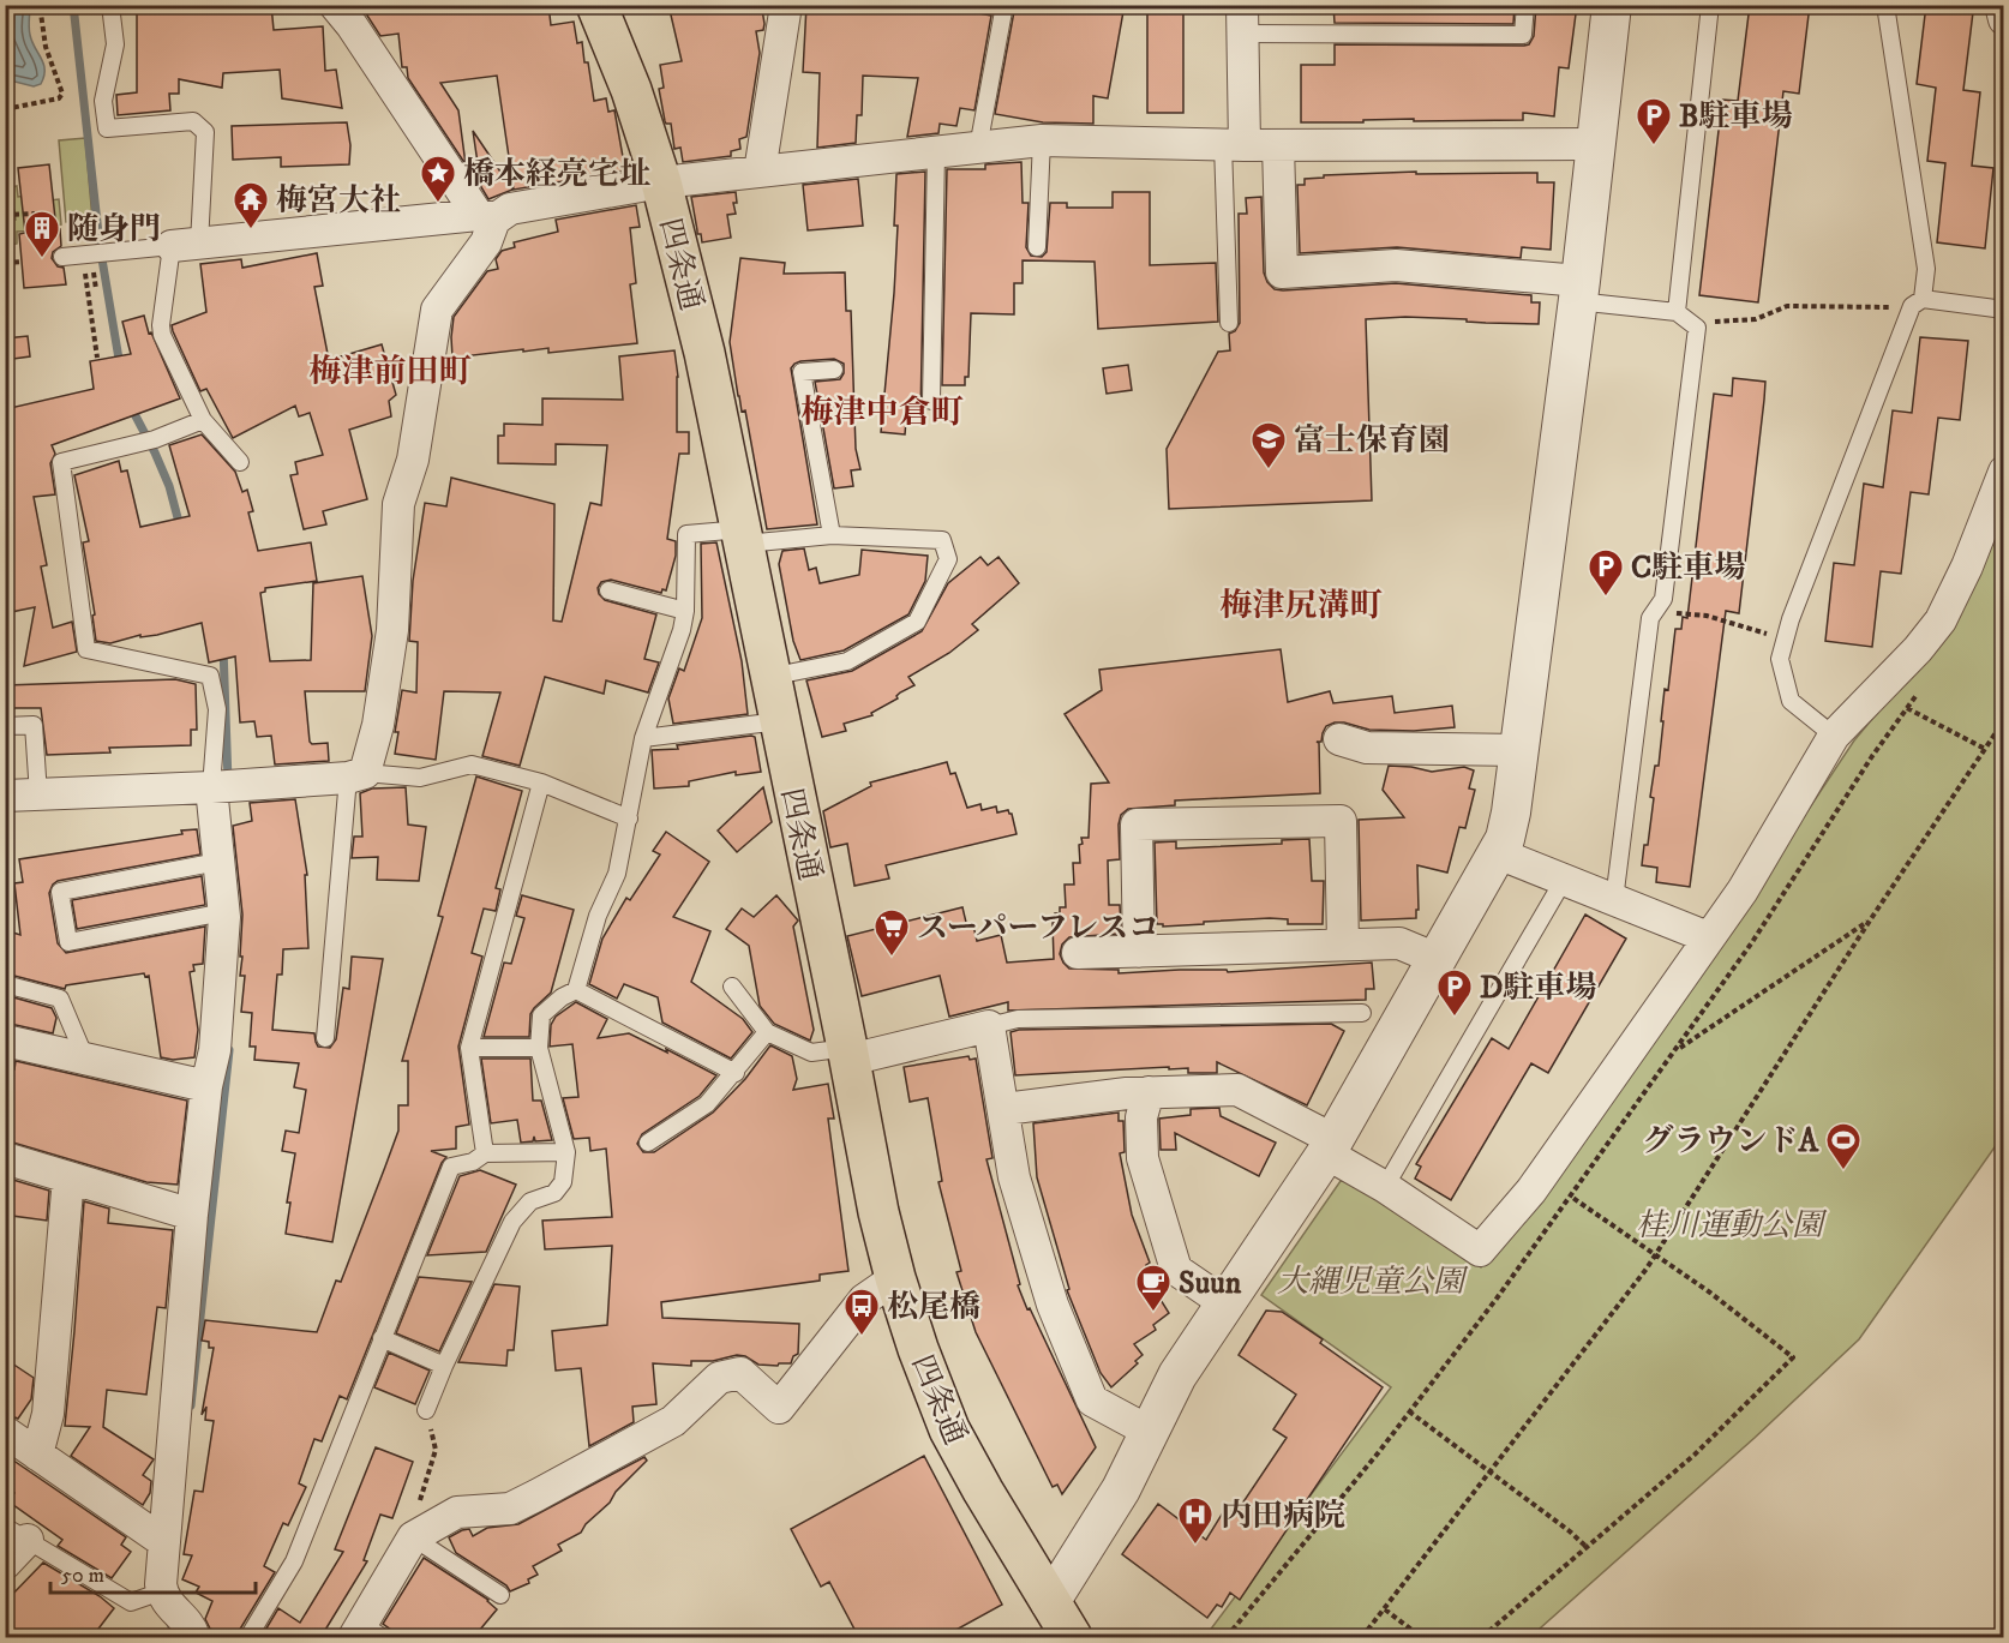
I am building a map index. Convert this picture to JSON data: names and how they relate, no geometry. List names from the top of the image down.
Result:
{
  "streets": {
    "main road": ["四条通"]
  },
  "districts": ["梅津前田町", "梅津中倉町", "梅津尻溝町"],
  "parks": ["桂川運動公園", "大縄児童公園"],
  "places": {
    "parking": ["B駐車場", "C駐車場", "D駐車場"],
    "place": ["橋本経亮宅址"],
    "temple": ["梅宮大社"],
    "building": ["随身門"],
    "school or university": ["富士保育園"],
    "supermarket": ["スーパーフレスコ"],
    "sports": ["グラウンドA"],
    "cafe": ["Suun"],
    "bus stop": ["松尾橋"],
    "hospital": ["内田病院"]
  },
  "scale_bar": "50 m"
}
